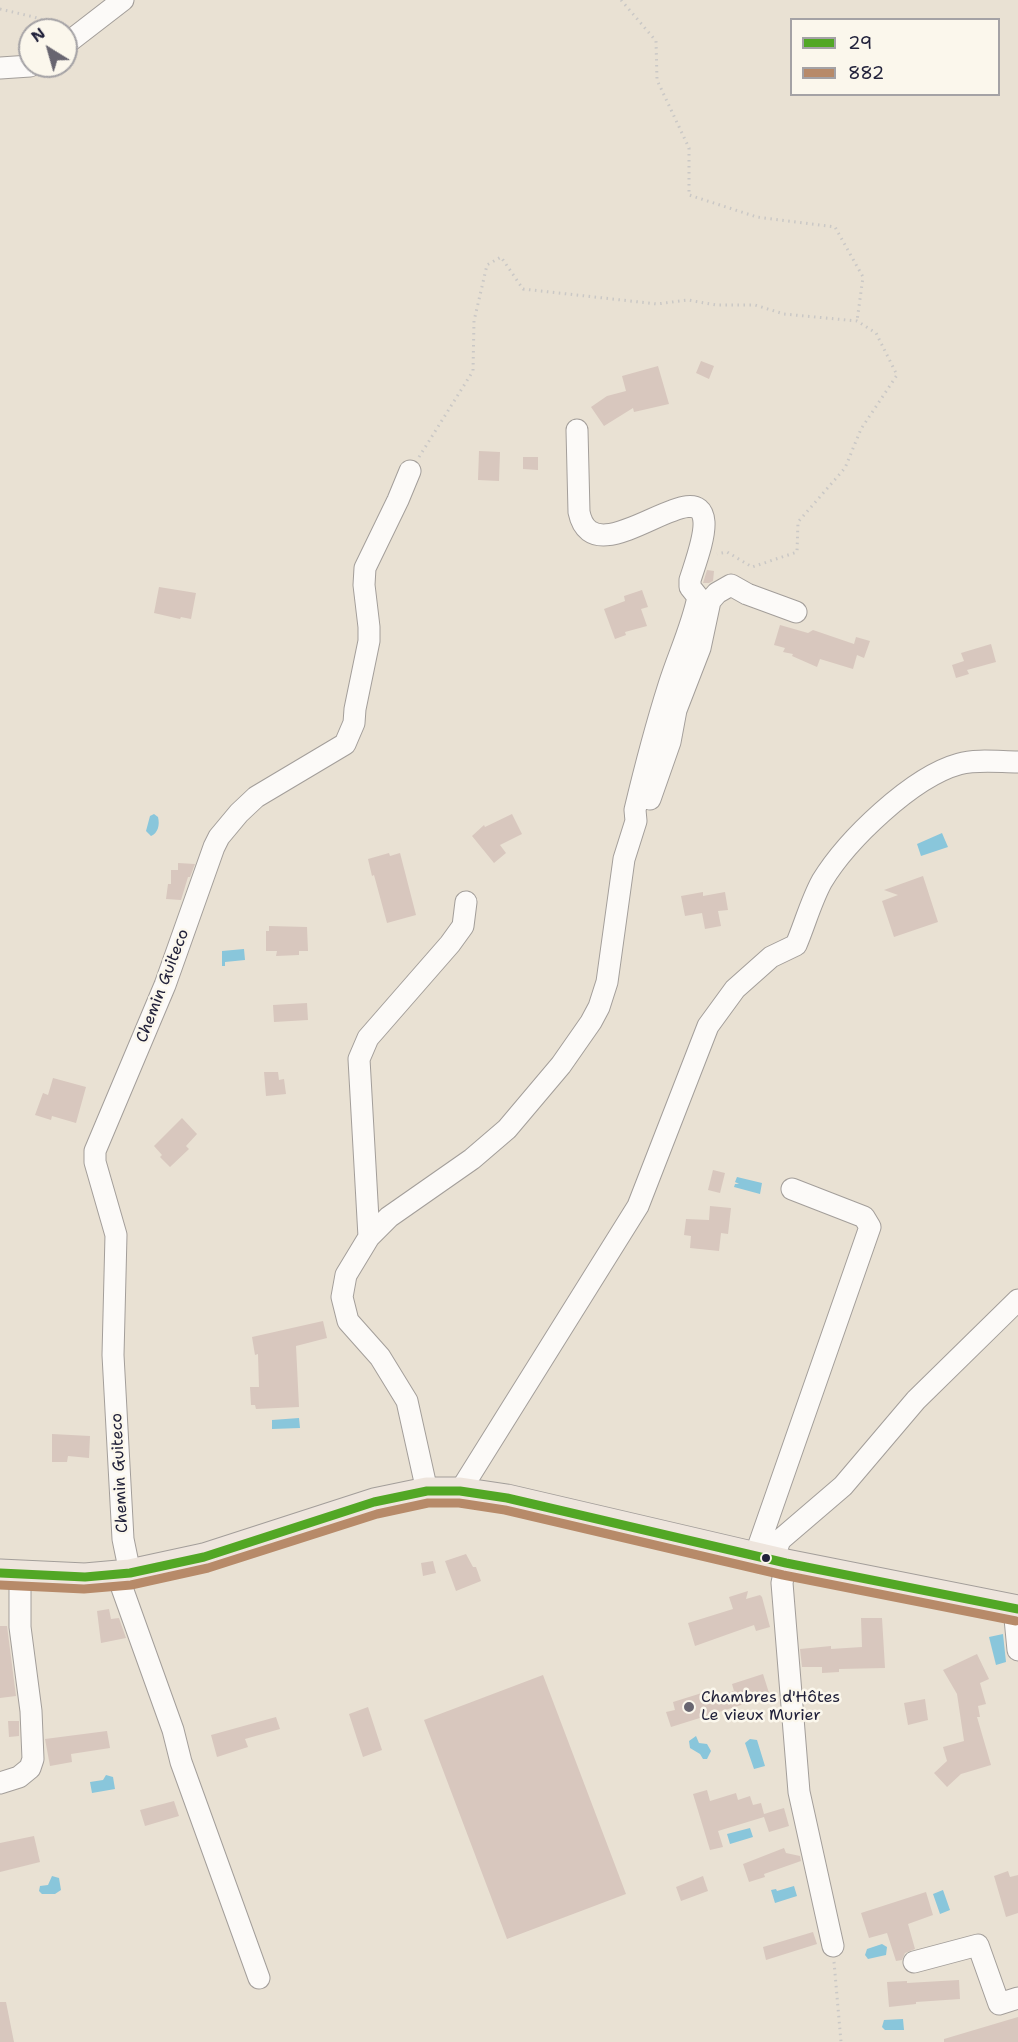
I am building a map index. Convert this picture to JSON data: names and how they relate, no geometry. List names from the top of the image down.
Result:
{
  "streets": {
    "street": ["Chemin Guiteco"]
  },
  "places": ["Chambres d'Hôtes Le vieux Murier"],
  "lines": ["transit line 29", "transit line 882"],
  "legend": ["29", "882"],
  "north": "top left"
}
